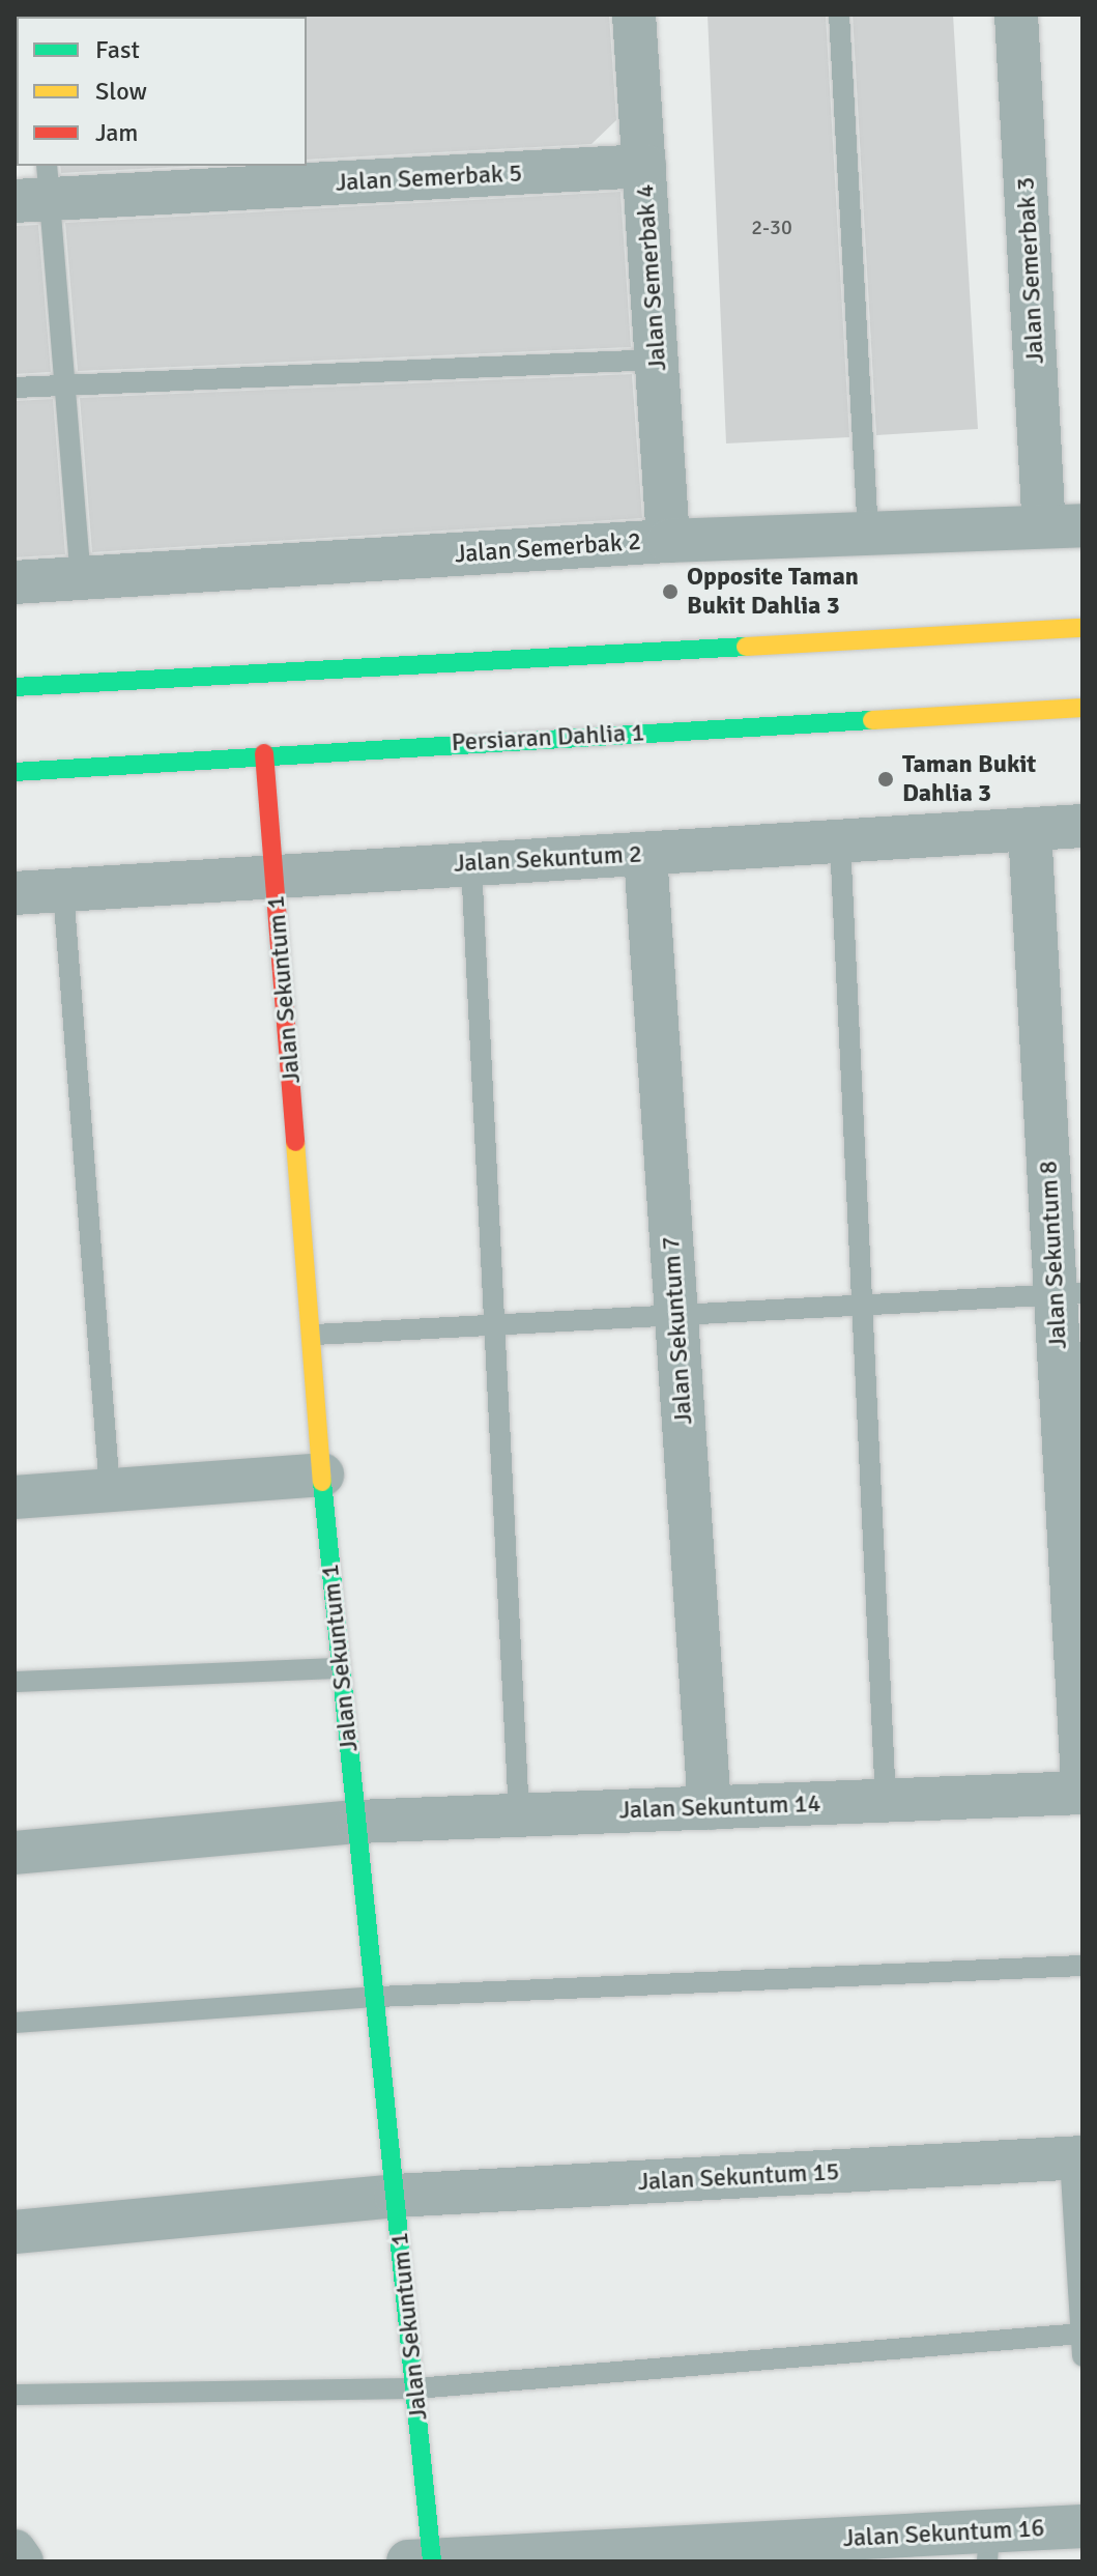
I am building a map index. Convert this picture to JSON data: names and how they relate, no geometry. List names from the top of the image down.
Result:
{
  "streets": {
    "street": [
      "Jalan Semerbak 5",
      "Jalan Semerbak 3",
      "Jalan Semerbak 4",
      "Jalan Semerbak 2",
      "Persiaran Dahlia 1",
      "Jalan Sekuntum 2",
      "Jalan Sekuntum 1",
      "Jalan Sekuntum 8",
      "Jalan Sekuntum 7",
      "Jalan Sekuntum 14",
      "Jalan Sekuntum 15",
      "Jalan Sekuntum 16"
    ]
  },
  "crossings": [
    ["Jalan Semerbak 5", "Jalan Semerbak 4"],
    ["Jalan Semerbak 3", "Jalan Semerbak 2"],
    ["Jalan Semerbak 4", "Jalan Semerbak 2"],
    ["Persiaran Dahlia 1", "Jalan Sekuntum 1"],
    ["Jalan Sekuntum 2", "Jalan Sekuntum 1"],
    ["Jalan Sekuntum 2", "Jalan Sekuntum 8"],
    ["Jalan Sekuntum 2", "Jalan Sekuntum 7"],
    ["Jalan Sekuntum 1", "Jalan Sekuntum 14"],
    ["Jalan Sekuntum 1", "Jalan Sekuntum 15"],
    ["Jalan Sekuntum 1", "Jalan Sekuntum 16"],
    ["Jalan Sekuntum 7", "Jalan Sekuntum 14"]
  ],
  "places": ["Opposite Taman Bukit Dahlia 3", "Taman Bukit Dahlia 3"],
  "house_numbers": ["2-30"],
  "legend": ["Fast", "Slow", "Jam"]
}
